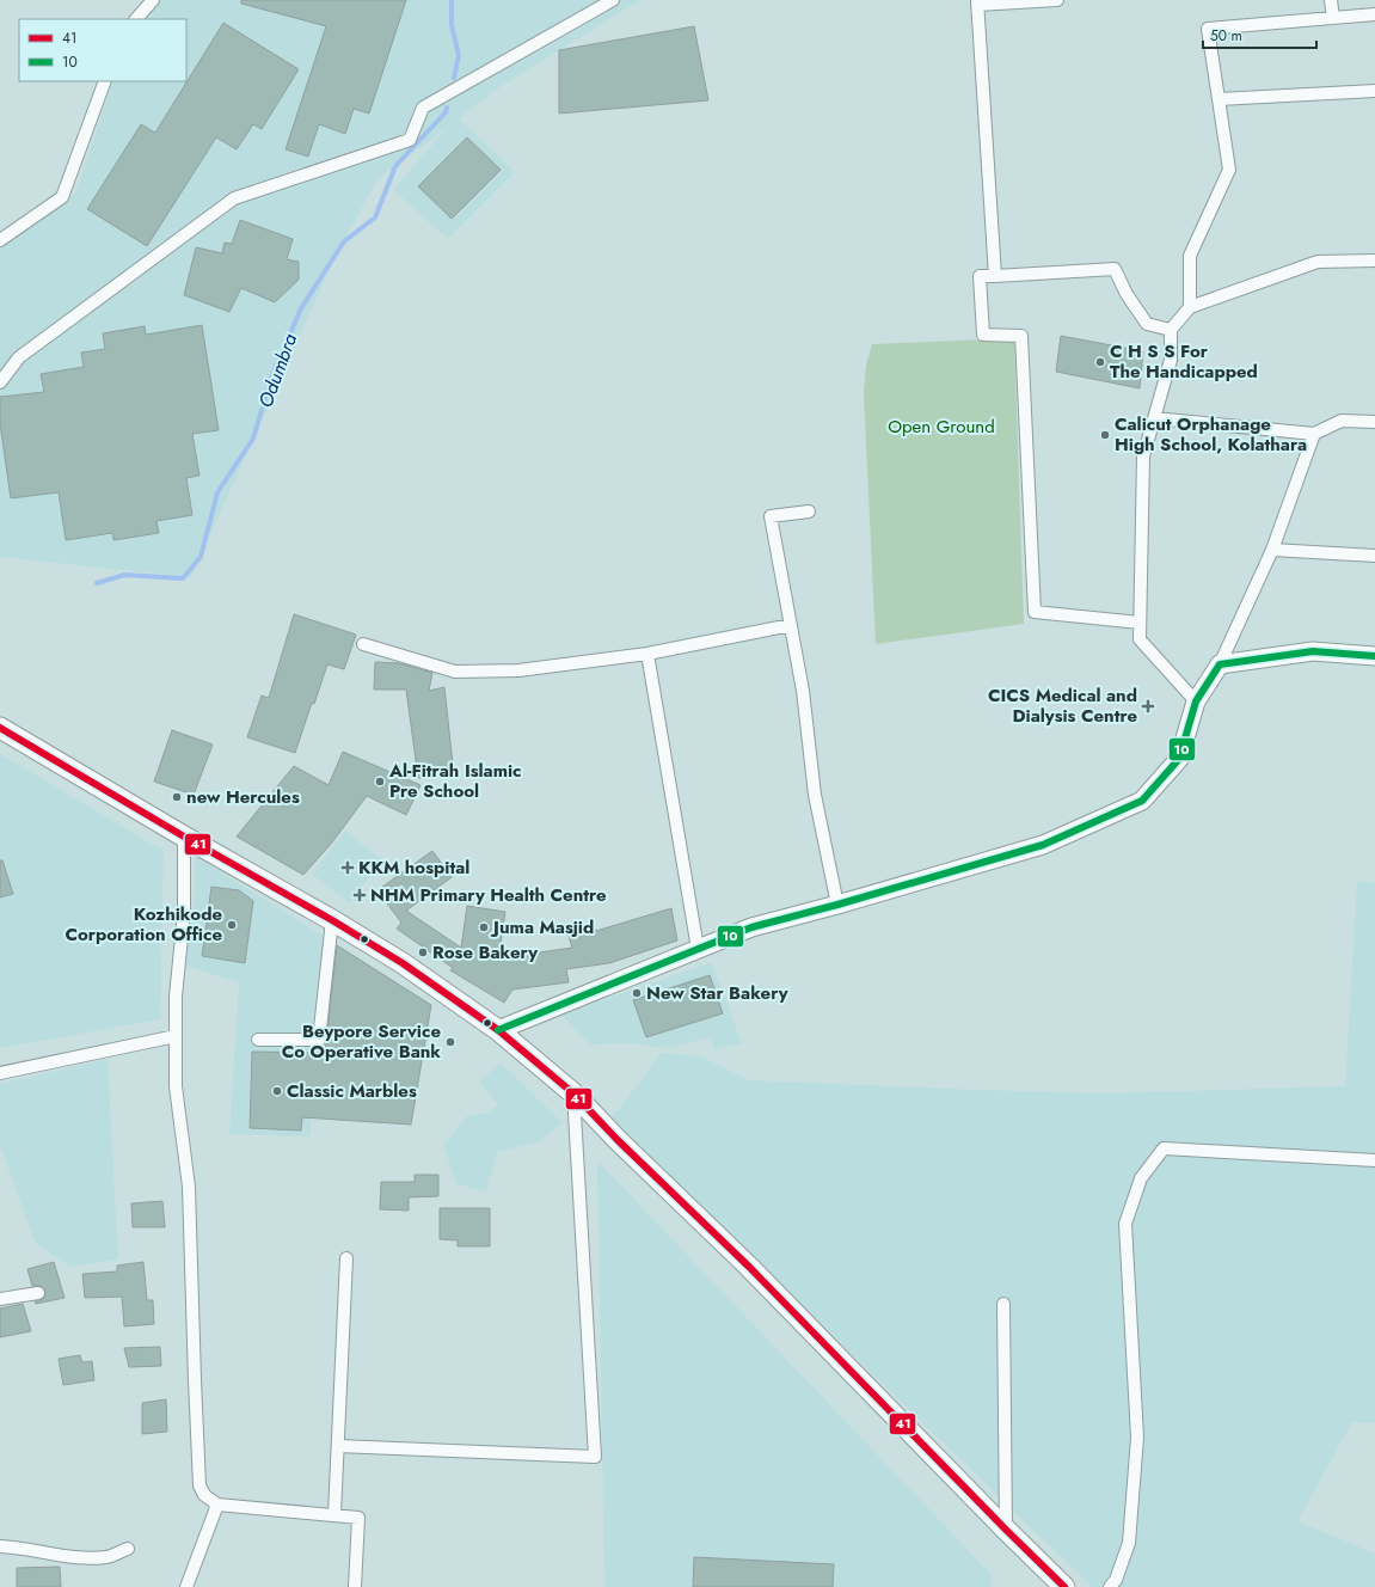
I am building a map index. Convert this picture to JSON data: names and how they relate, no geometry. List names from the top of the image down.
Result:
{
  "water": ["Odumbra"],
  "parks": ["Open Ground"],
  "places": {
    "other": [
      "C H S S For The Handicapped",
      "Calicut Orphanage High School, Kolathara",
      "Al-Fitrah Islamic Pre School",
      "new Hercules",
      "Kozhikode Corporation Office",
      "Juma Masjid",
      "Rose Bakery",
      "New Star Bakery",
      "Beypore Service Co Operative Bank",
      "Classic Marbles"
    ],
    "health": ["CICS Medical and Dialysis Centre", "KKM hospital", "NHM Primary Health Centre"]
  },
  "lines": ["transit line 10", "transit line 41"],
  "legend": ["41", "10"],
  "scale_bar": "50 m"
}
